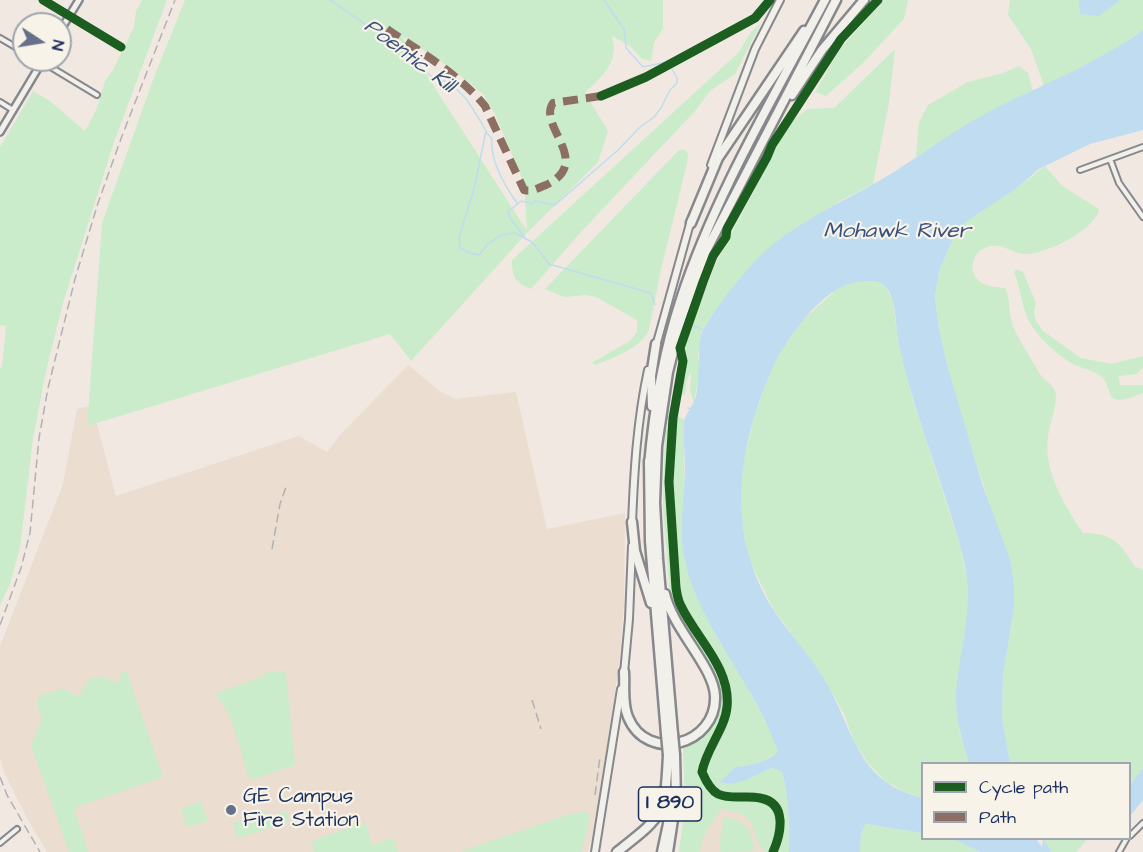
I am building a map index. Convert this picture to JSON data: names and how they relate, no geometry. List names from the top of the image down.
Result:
{
  "streets": {
    "highway": ["I 890"]
  },
  "water": ["Poentic Kill", "Mohawk River"],
  "places": ["GE Campus Fire Station"],
  "legend": ["Cycle path", "Path"],
  "north": "right"
}
